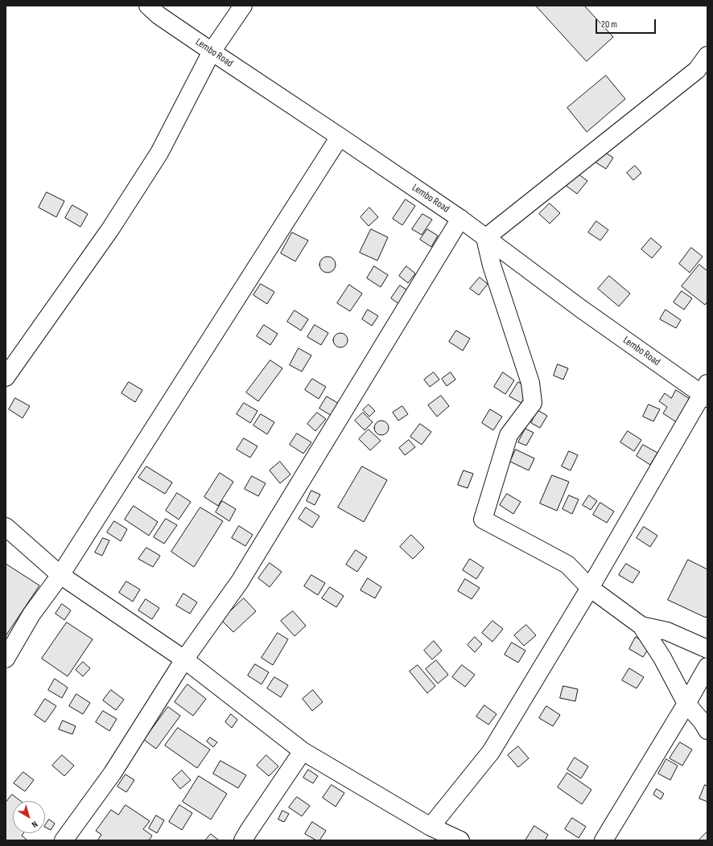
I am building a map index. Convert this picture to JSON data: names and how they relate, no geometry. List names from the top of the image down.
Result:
{
  "streets": {
    "street": ["Lembo Road"]
  },
  "scale_bar": "20 m",
  "north": "bottom right"
}
